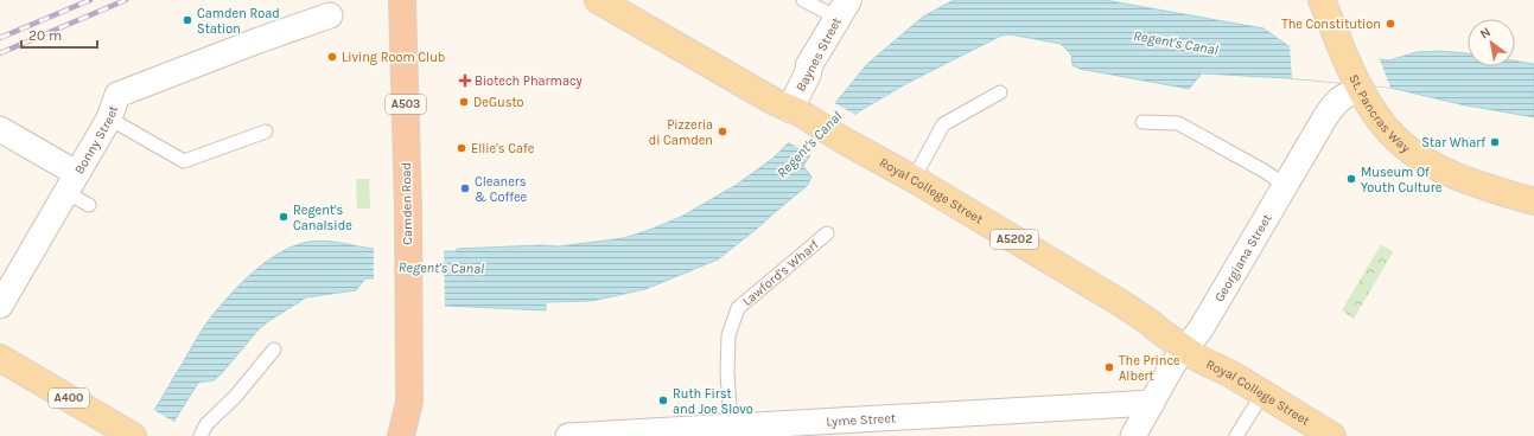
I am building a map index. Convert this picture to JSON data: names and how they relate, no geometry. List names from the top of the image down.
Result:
{
  "streets": {
    "highway": ["A503", "Camden Road"],
    "main road": [
      "St. Pancras Way",
      "Royal College Street",
      "A5202",
      "A400"
    ],
    "street": [
      "Baynes Street",
      "Bonny Street",
      "Georgiana Street",
      "Lyme Street"
    ],
    "lane": ["Lawford's Wharf"]
  },
  "crossings": [
    ["Baynes Street", "Royal College Street"],
    ["St. Pancras Way", "Georgiana Street"],
    ["Royal College Street", "Georgiana Street"],
    ["Georgiana Street", "Lyme Street"],
    ["Lawford's Wharf", "Lyme Street"]
  ],
  "water": ["Regent's Canal"],
  "places": {
    "other": [
      "Camden Road Station",
      "The Constitution",
      "Living Room Club",
      "DeGusto",
      "Pizzeria di Camden",
      "Star Wharf",
      "Ellie's Cafe",
      "Museum Of Youth Culture",
      "Cleaners & Coffee",
      "Regent's Canalside",
      "The Prince Albert",
      "Ruth First and Joe Slovo"
    ],
    "health": ["Biotech Pharmacy"]
  },
  "scale_bar": "20 m",
  "north": "top left"
}
